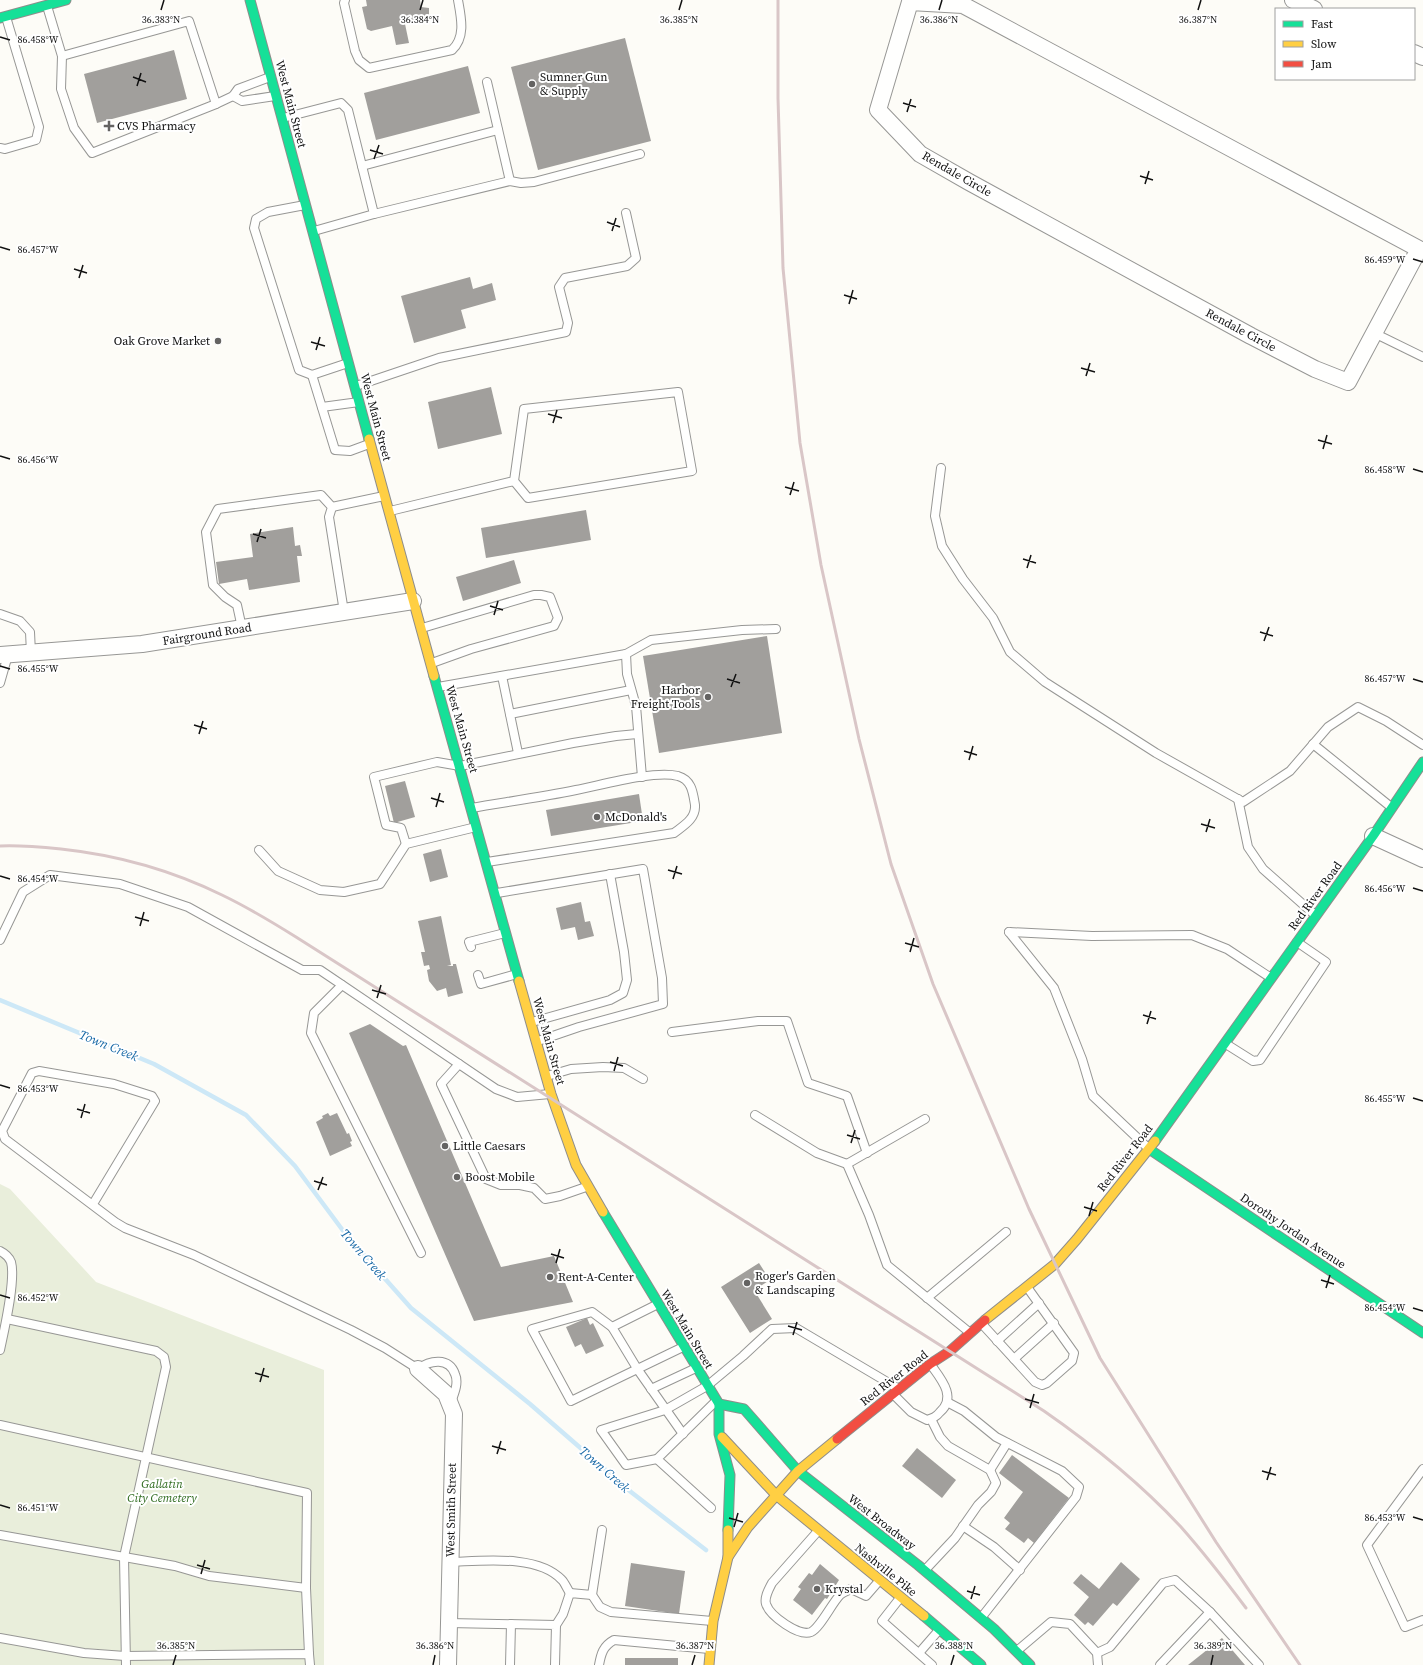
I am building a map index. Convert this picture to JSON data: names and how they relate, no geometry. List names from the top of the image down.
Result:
{
  "streets": {
    "main road": [
      "West Main Street",
      "Red River Road",
      "Dorothy Jordan Avenue",
      "West Broadway",
      "Nashville Pike"
    ],
    "street": ["Rendale Circle", "Fairground Road", "West Smith Street"]
  },
  "crossings": [
    ["West Main Street", "Fairground Road"],
    ["West Main Street", "West Broadway"],
    ["Red River Road", "Dorothy Jordan Avenue"],
    ["Red River Road", "West Broadway"],
    ["Red River Road", "Nashville Pike"]
  ],
  "water": ["Town Creek"],
  "parks": ["Gallatin City Cemetery"],
  "places": {
    "other": [
      "Sumner Gun & Supply",
      "Oak Grove Market",
      "Harbor Freight Tools",
      "McDonald's",
      "Little Caesars",
      "Boost Mobile",
      "Rent-A-Center",
      "Roger's Garden & Landscaping",
      "Krystal"
    ],
    "health": ["CVS Pharmacy"]
  },
  "legend": ["Fast", "Slow", "Jam"],
  "coordinates": [
    "36.383°N",
    "36.384°N",
    "36.385°N",
    "36.386°N",
    "36.387°N",
    "86.458°W",
    "86.457°W",
    "86.459°W",
    "86.456°W",
    "86.455°W",
    "86.454°W",
    "86.453°W",
    "86.452°W",
    "86.451°W",
    "36.388°N",
    "36.389°N"
  ]
}
